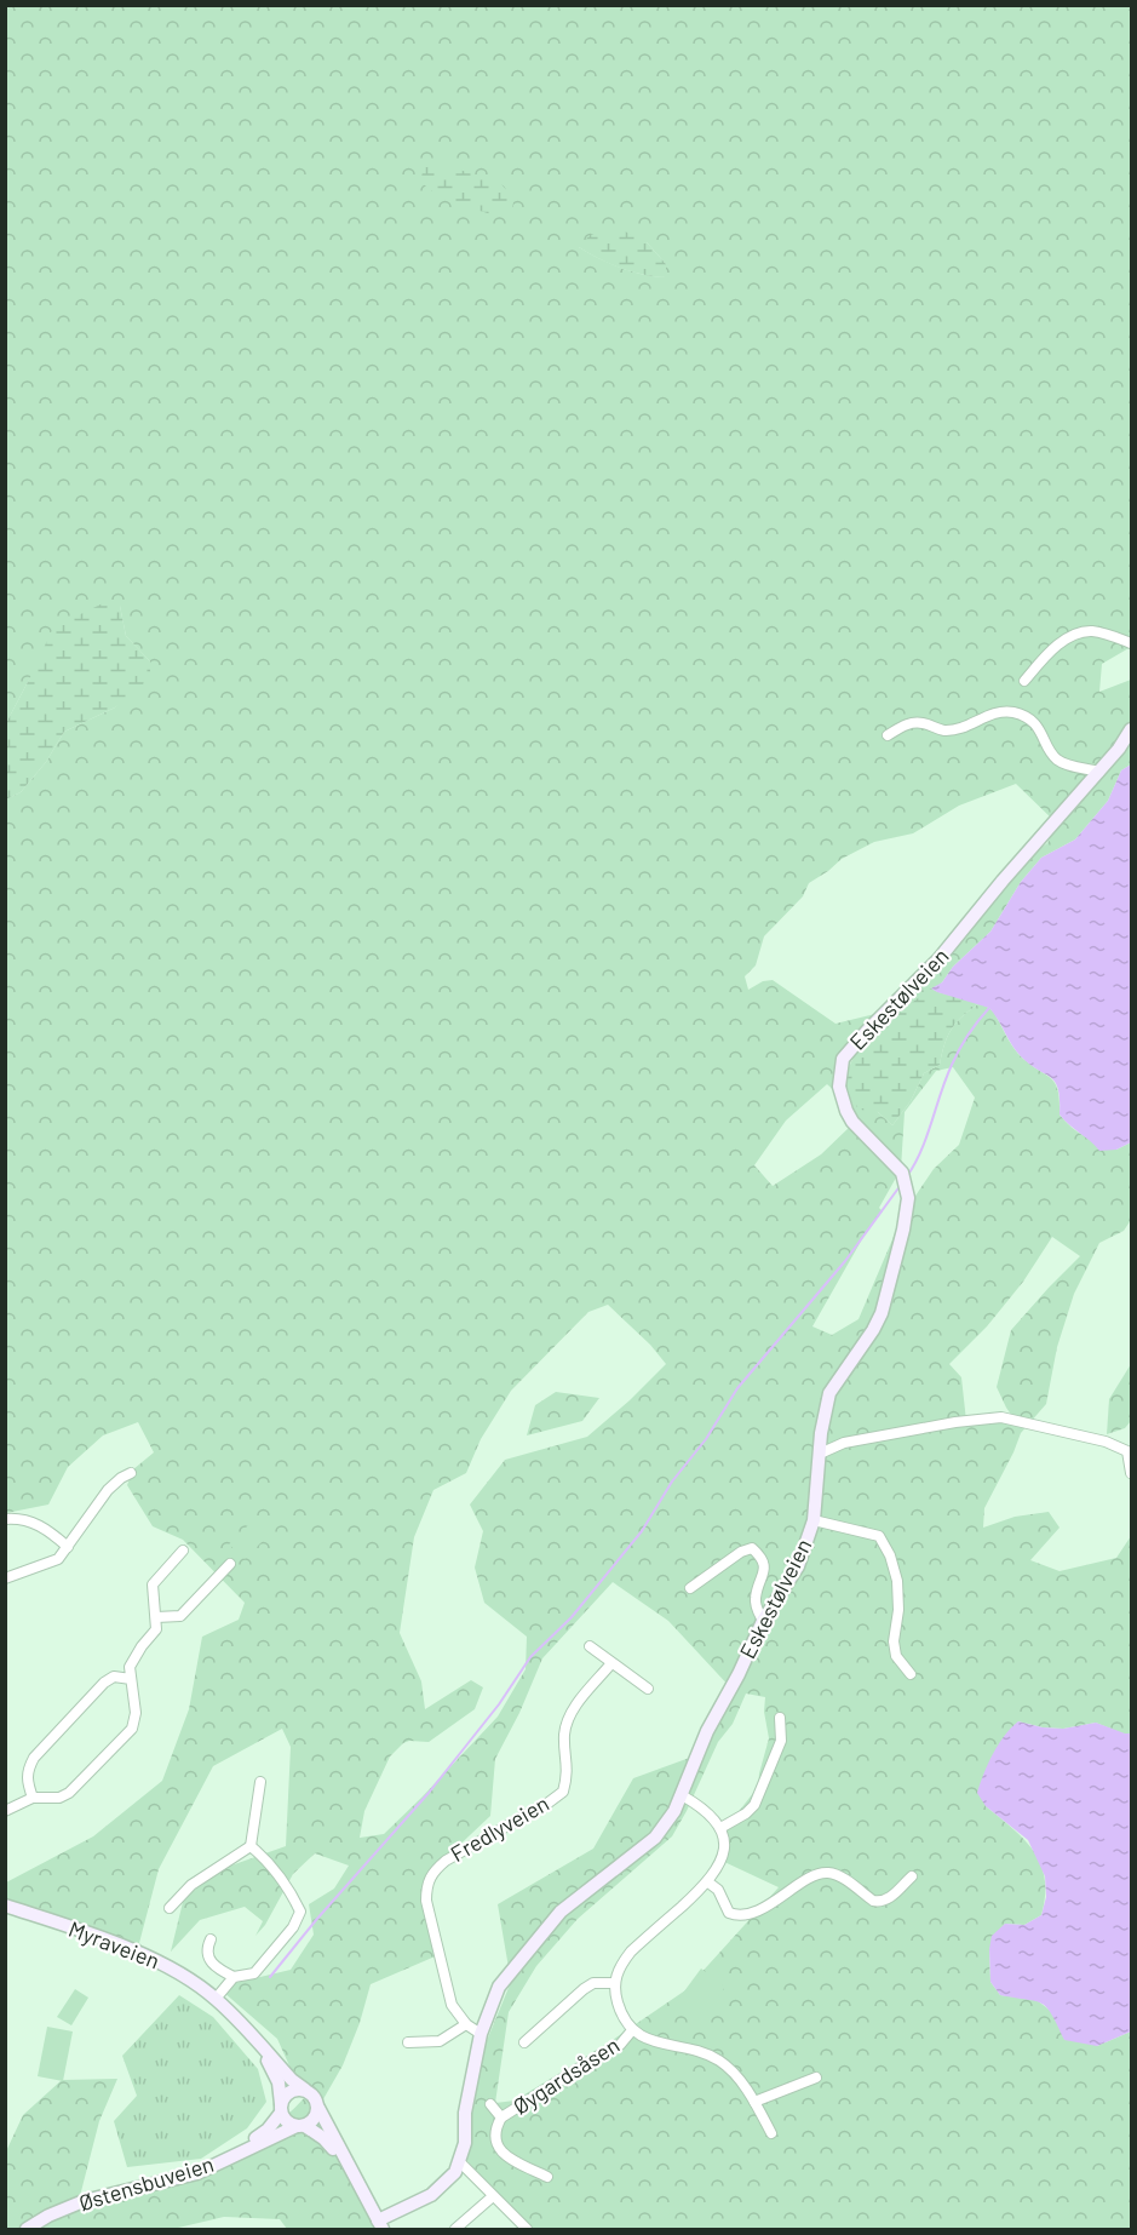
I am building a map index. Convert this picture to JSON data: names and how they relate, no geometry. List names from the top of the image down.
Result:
{
  "streets": {
    "main road": ["Eskestølveien", "Myraveien", "Østensbuveien"],
    "street": ["Fredlyveien", "Øygardsåsen"]
  },
  "crossings": [
    ["Eskestølveien", "Fredlyveien"],
    ["Myraveien", "Østensbuveien"]
  ]
}
